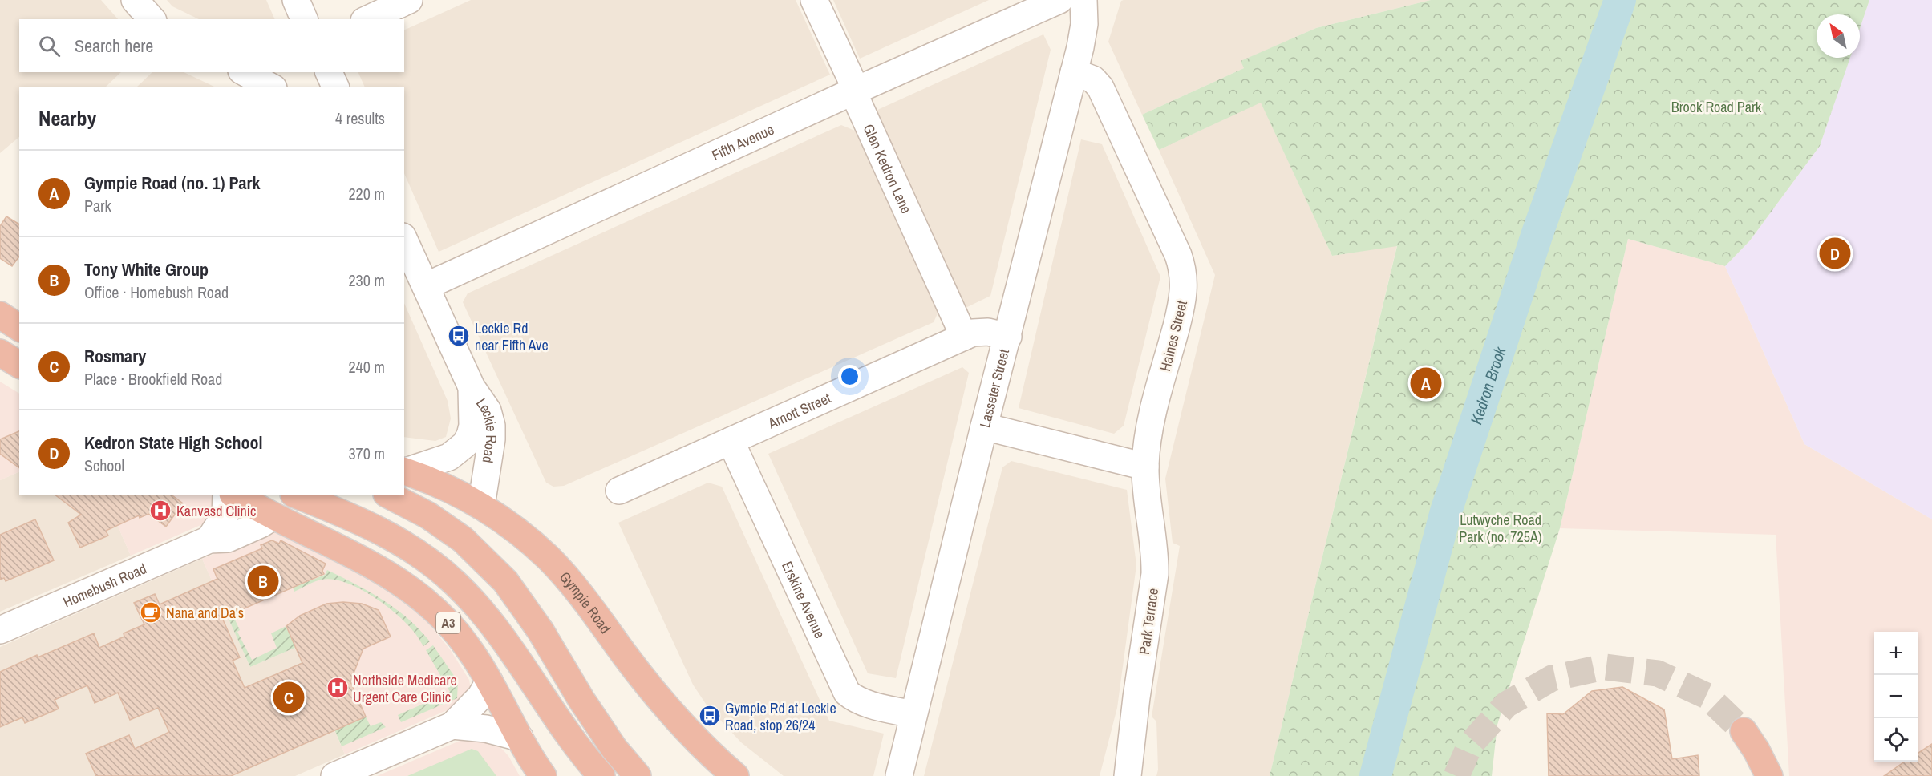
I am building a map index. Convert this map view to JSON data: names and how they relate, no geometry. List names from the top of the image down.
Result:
{
  "streets": {
    "highway": ["Gympie Road", "A3"],
    "street": [
      "Fifth Avenue",
      "Glen Kedron Lane",
      "Haines Street",
      "Lasseter Street",
      "Arnott Street",
      "Leckie Road",
      "Homebush Road",
      "Erskine Avenue",
      "Park Terrace"
    ]
  },
  "crossings": [
    ["Fifth Avenue", "Glen Kedron Lane"],
    ["Fifth Avenue", "Leckie Road"],
    ["Glen Kedron Lane", "Arnott Street"],
    ["Haines Street", "Lasseter Street"],
    ["Haines Street", "Park Terrace"],
    ["Lasseter Street", "Arnott Street"],
    ["Lasseter Street", "Erskine Avenue"],
    ["Arnott Street", "Erskine Avenue"],
    ["Leckie Road", "Gympie Road"],
    ["Homebush Road", "A3"]
  ],
  "water": ["Kedron Brook"],
  "parks": ["Brook Road Park", "Lutwyche Road Park (no. 725A)"],
  "places": {
    "bus stop": ["Leckie Rd near Fifth Ave", "Gympie Rd at Leckie Road, stop 26/24"],
    "hospital": ["Kanvasd Clinic", "Northside Medicare Urgent Care Clinic"],
    "cafe": ["Nana and Da's"]
  },
  "north": "top left",
  "page": {
    "search": "Search here",
    "heading": ["Nearby", "4 results"],
    "list": [
      {
        "mark": "A",
        "name": "Gympie Road (no. 1) Park",
        "note": "Park",
        "value": "220 m"
      },
      {
        "mark": "B",
        "name": "Tony White Group",
        "note": "Office · Homebush Road",
        "value": "230 m"
      },
      {
        "mark": "C",
        "name": "Rosmary",
        "note": "Place · Brookfield Road",
        "value": "240 m"
      },
      {
        "mark": "D",
        "name": "Kedron State High School",
        "note": "School",
        "value": "370 m"
      }
    ],
    "pins": [
      "D",
      "A",
      "B",
      "C"
    ],
    "map_buttons": ["+", "−"]
  }
}
